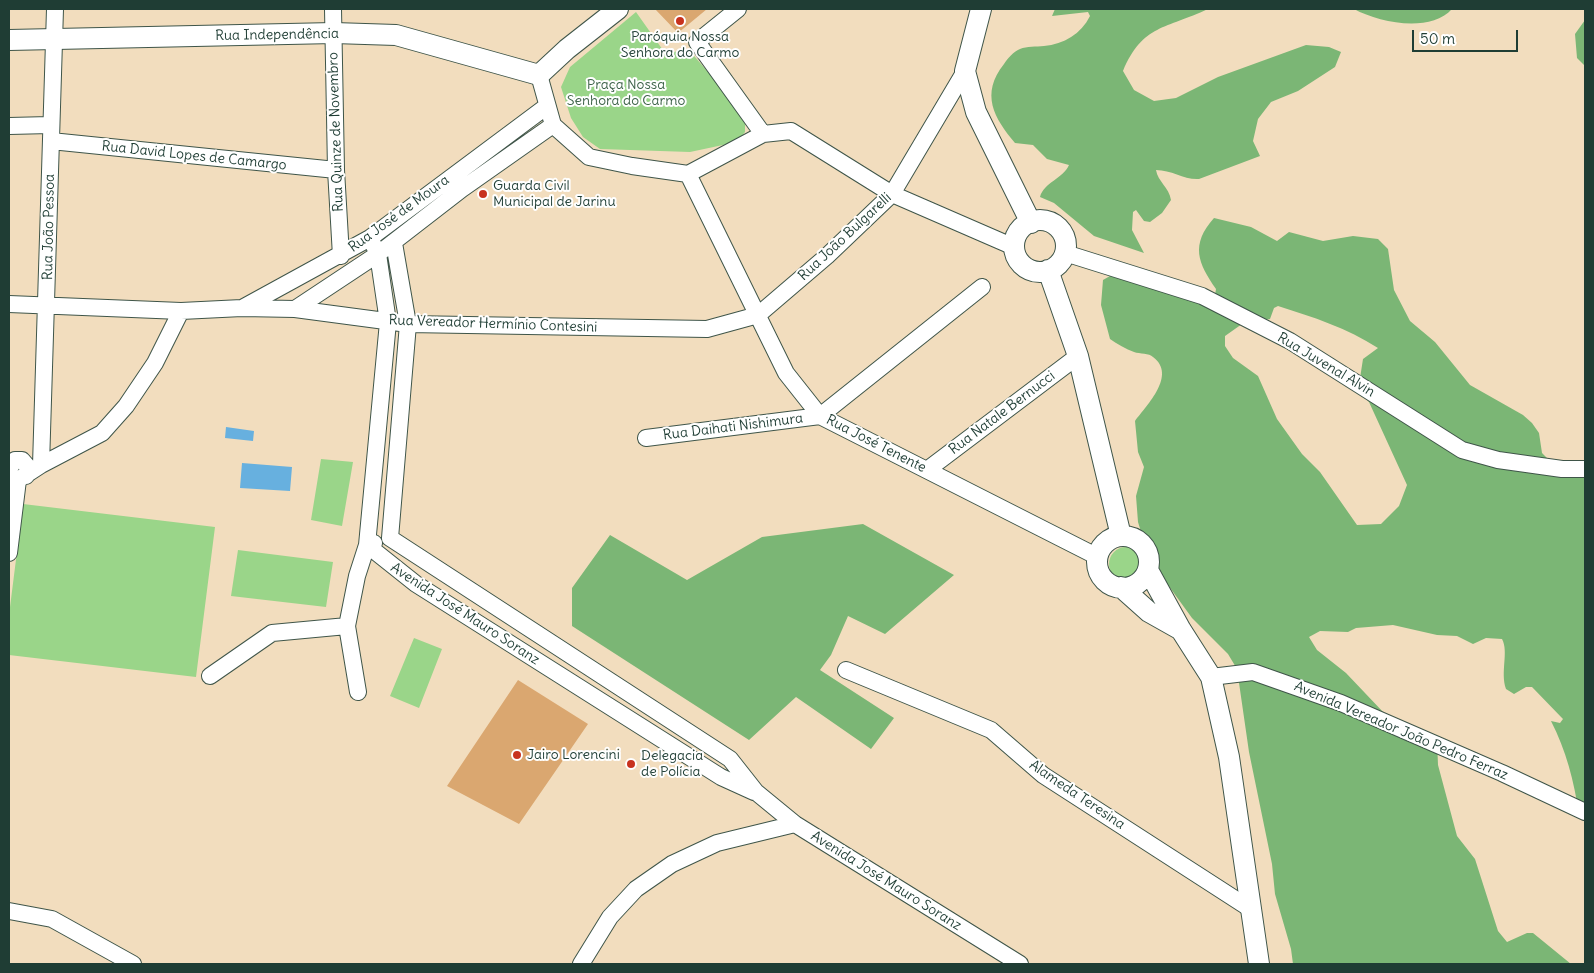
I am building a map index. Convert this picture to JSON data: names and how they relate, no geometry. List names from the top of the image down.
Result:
{
  "streets": {
    "main road": ["Rua Independência"],
    "street": [
      "Rua Quinze de Novembro",
      "Rua David Lopes de Camargo",
      "Rua José de Moura",
      "Rua João Pessoa",
      "Rua João Bulgarelli",
      "Rua Vereador Hermínio Contesini",
      "Rua Juvenal Alvin",
      "Rua Natale Bernucci",
      "Rua Daihati Nishimura",
      "Rua José Tenente",
      "Avenida José Mauro Soranz",
      "Avenida Vereador João Pedro Ferraz",
      "Alameda Teresina"
    ]
  },
  "crossings": [
    ["Rua Independência", "Rua Quinze de Novembro"],
    ["Rua Independência", "Rua João Pessoa"],
    ["Rua Quinze de Novembro", "Rua David Lopes de Camargo"],
    ["Rua Quinze de Novembro", "Rua José de Moura"],
    ["Rua David Lopes de Camargo", "Rua João Pessoa"],
    ["Rua José de Moura", "Rua Vereador Hermínio Contesini"],
    ["Rua João Pessoa", "Rua Vereador Hermínio Contesini"],
    ["Rua João Bulgarelli", "Rua Vereador Hermínio Contesini"],
    ["Rua João Bulgarelli", "Rua José Tenente"],
    ["Rua Vereador Hermínio Contesini", "Rua José Tenente"],
    ["Rua Natale Bernucci", "Rua José Tenente"],
    ["Rua Daihati Nishimura", "Rua José Tenente"]
  ],
  "parks": ["Praça Nossa Senhora do Carmo"],
  "places": [
    "Paróquia Nossa Senhora do Carmo",
    "Guarda Civil Municipal de Jarinu",
    "Jairo Lorencini",
    "Delegacia de Polícia"
  ],
  "scale_bar": "50 m"
}
